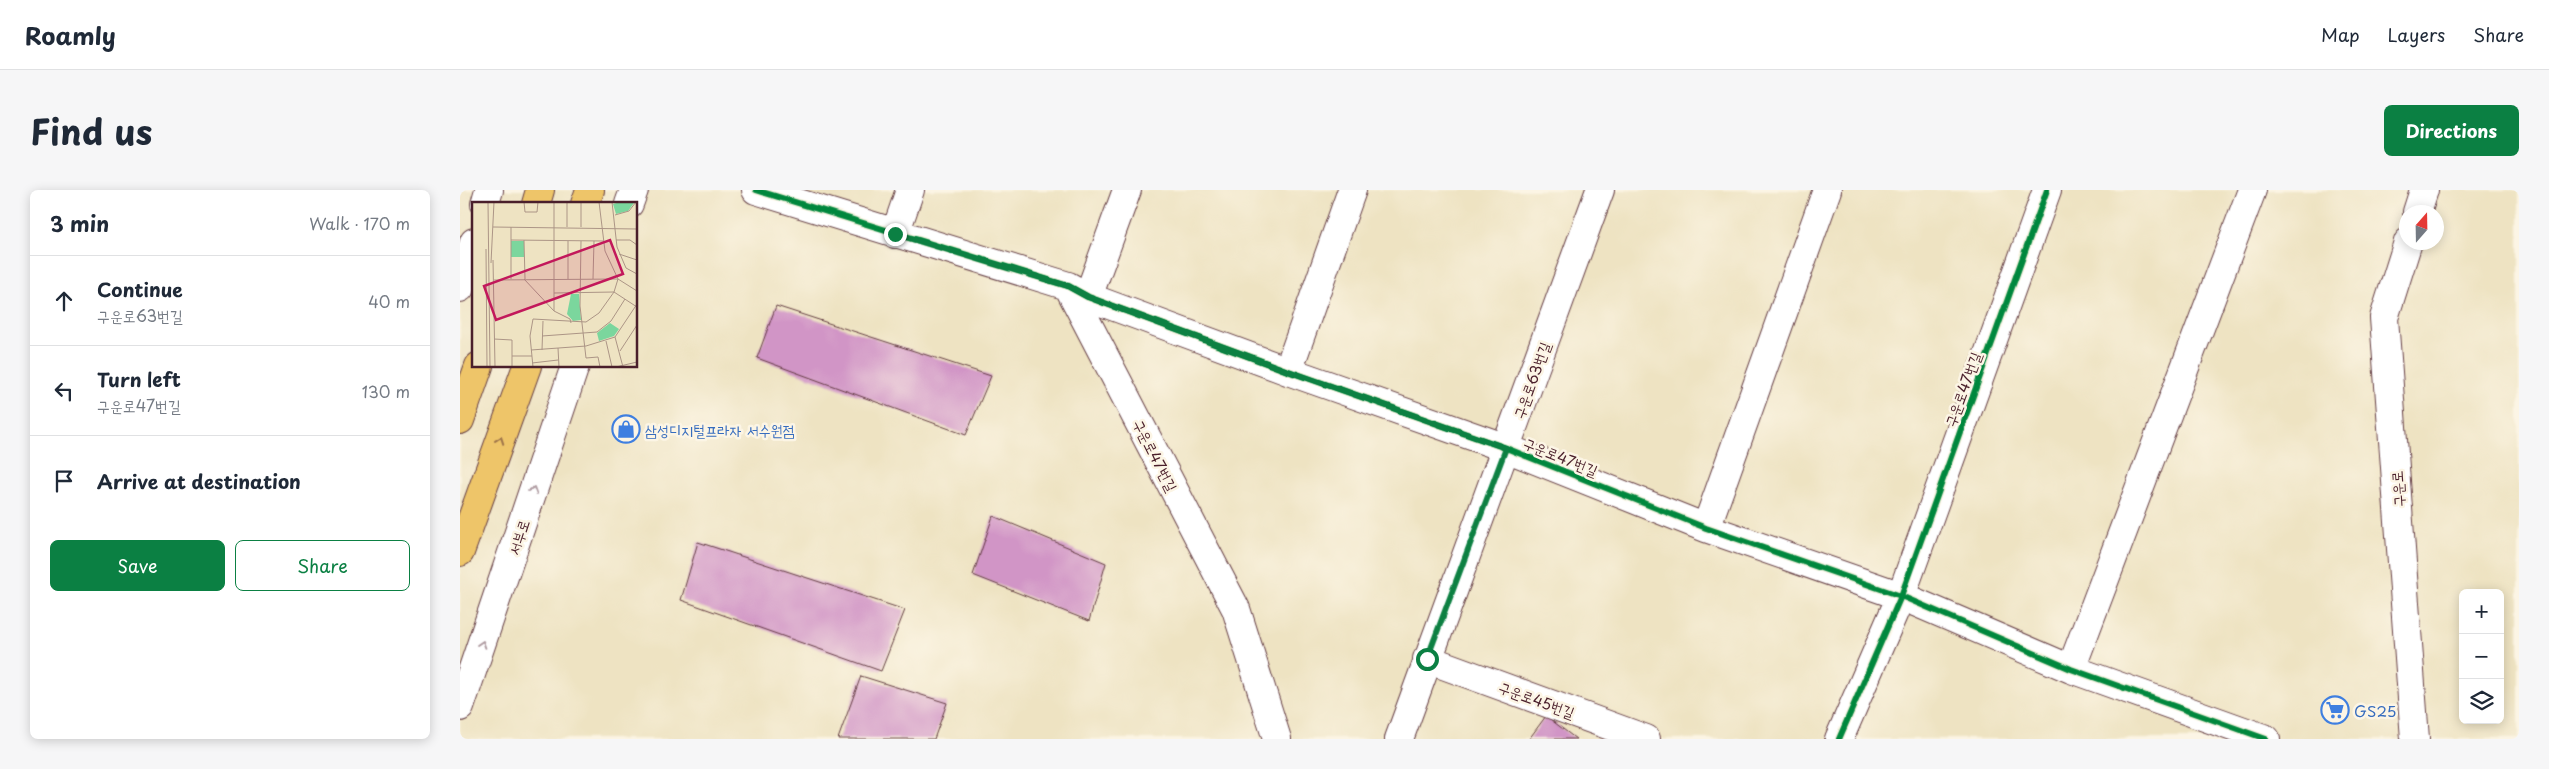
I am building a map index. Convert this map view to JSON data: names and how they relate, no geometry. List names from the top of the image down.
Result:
{
  "streets": {
    "street": [
      "구운로63번길",
      "구운로47번길",
      "구운로",
      "서부로",
      "구운로45번길"
    ]
  },
  "crossings": [
    ["구운로63번길", "구운로47번길"],
    ["구운로63번길", "구운로45번길"]
  ],
  "one_way": ["서부로"],
  "places": {
    "shop": ["삼성디지털프라자 서수원점"],
    "supermarket": ["GS25"]
  },
  "north": "top",
  "page": {
    "header": "Roamly",
    "nav": ["Map", "Layers", "Share"],
    "title": "Find us",
    "buttons": [
      "Directions",
      ["Save", "Share"]
    ],
    "heading": ["3 min", "Walk · 170 m"],
    "list": [
      ["Continue", "구운로63번길", "40 m"],
      ["Turn left", "구운로47번길", "130 m"],
      "Arrive at destination"
    ],
    "map_buttons": ["+", "−"]
  }
}
